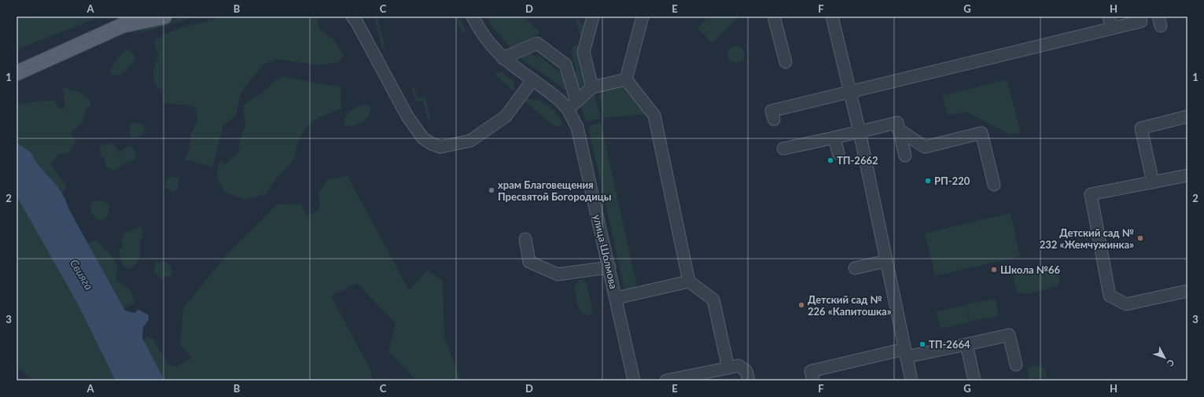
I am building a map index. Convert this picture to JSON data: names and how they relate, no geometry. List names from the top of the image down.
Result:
{
  "streets": {
    "street": ["улица Шолмова"]
  },
  "water": ["Свияга"],
  "places": [
    "ТП-2662",
    "РП-220",
    "храм Благовещения Пресвятой Богородицы",
    "Детский сад № 232 «Жемчужинка»",
    "Школа №66",
    "Детский сад № 226 «Капитошка»",
    "ТП-2664"
  ],
  "north": "bottom right",
  "grid": {
    "columns": [
      "A",
      "B",
      "C",
      "D",
      "E",
      "F",
      "G",
      "H"
    ],
    "rows": ["1", "2", "3"]
  }
}
